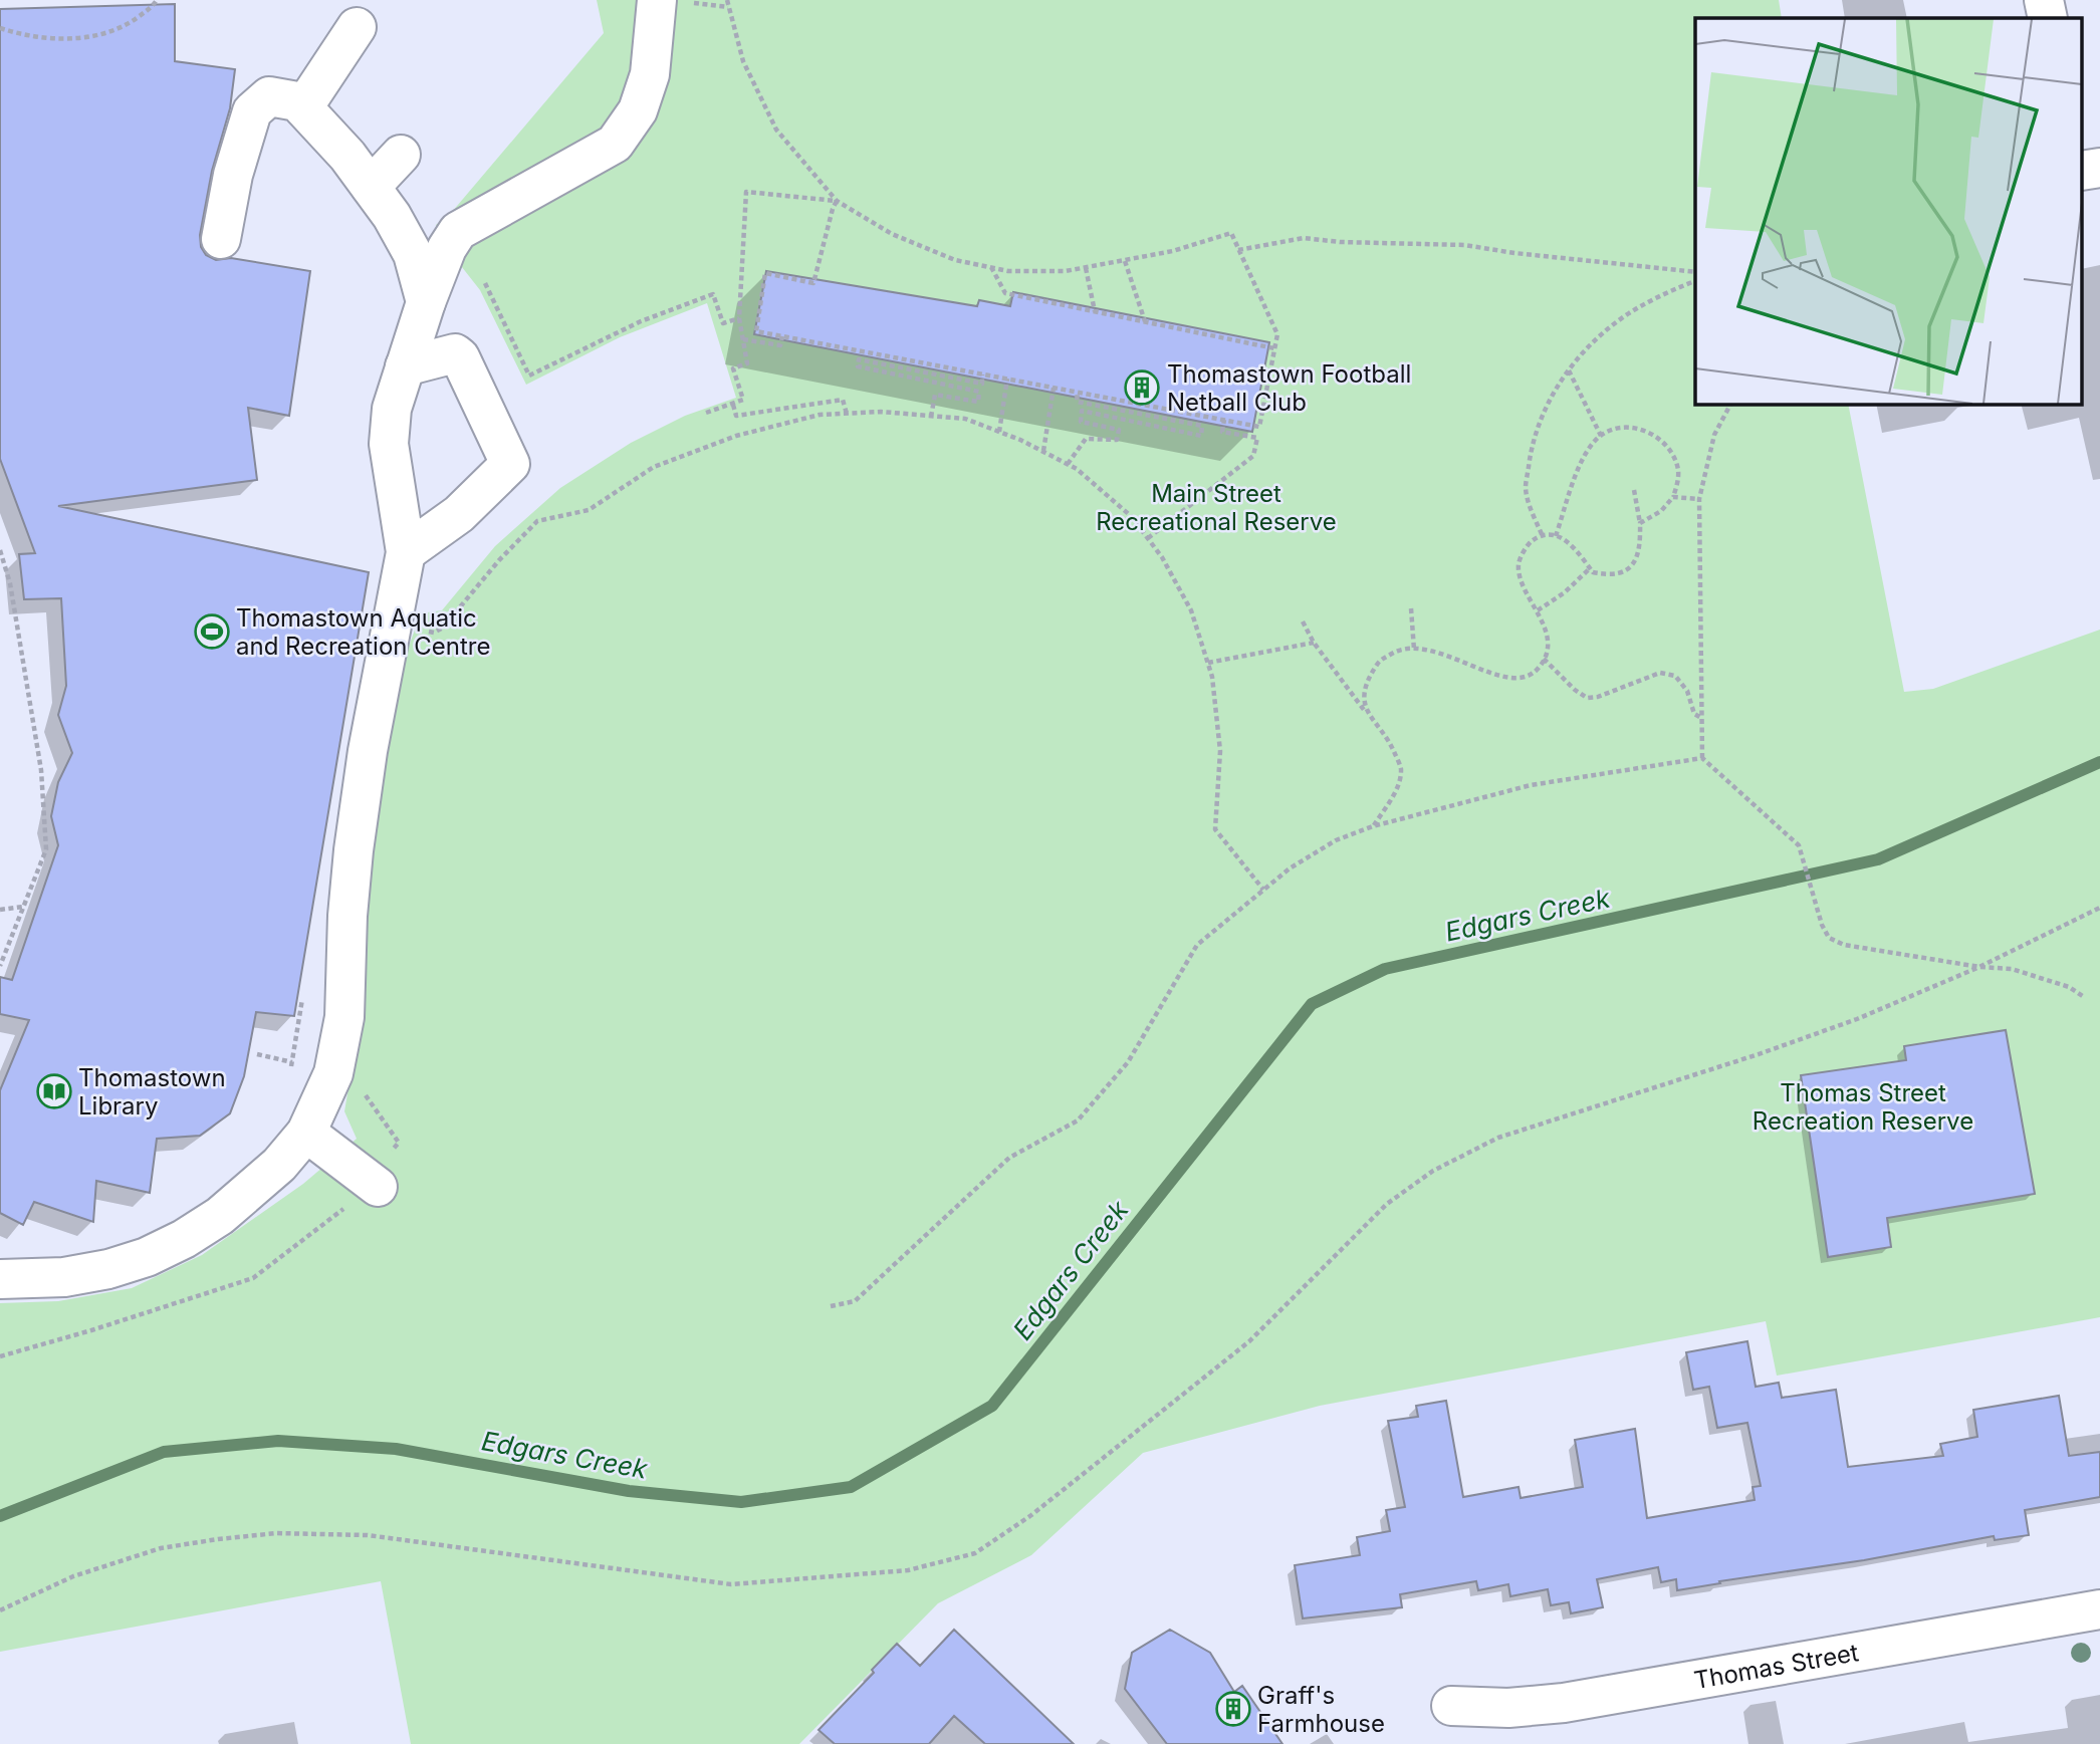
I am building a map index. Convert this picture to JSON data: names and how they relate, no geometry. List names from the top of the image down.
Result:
{
  "streets": {
    "street": ["Thomas Street"]
  },
  "water": ["Edgars Creek"],
  "parks": ["Main Street Recreational Reserve", "Thomas Street Recreation Reserve"],
  "places": {
    "building": ["Thomastown Football Netball Club", "Graff's Farmhouse"],
    "sports": ["Thomastown Aquatic and Recreation Centre"],
    "library": ["Thomastown Library"]
  }
}
